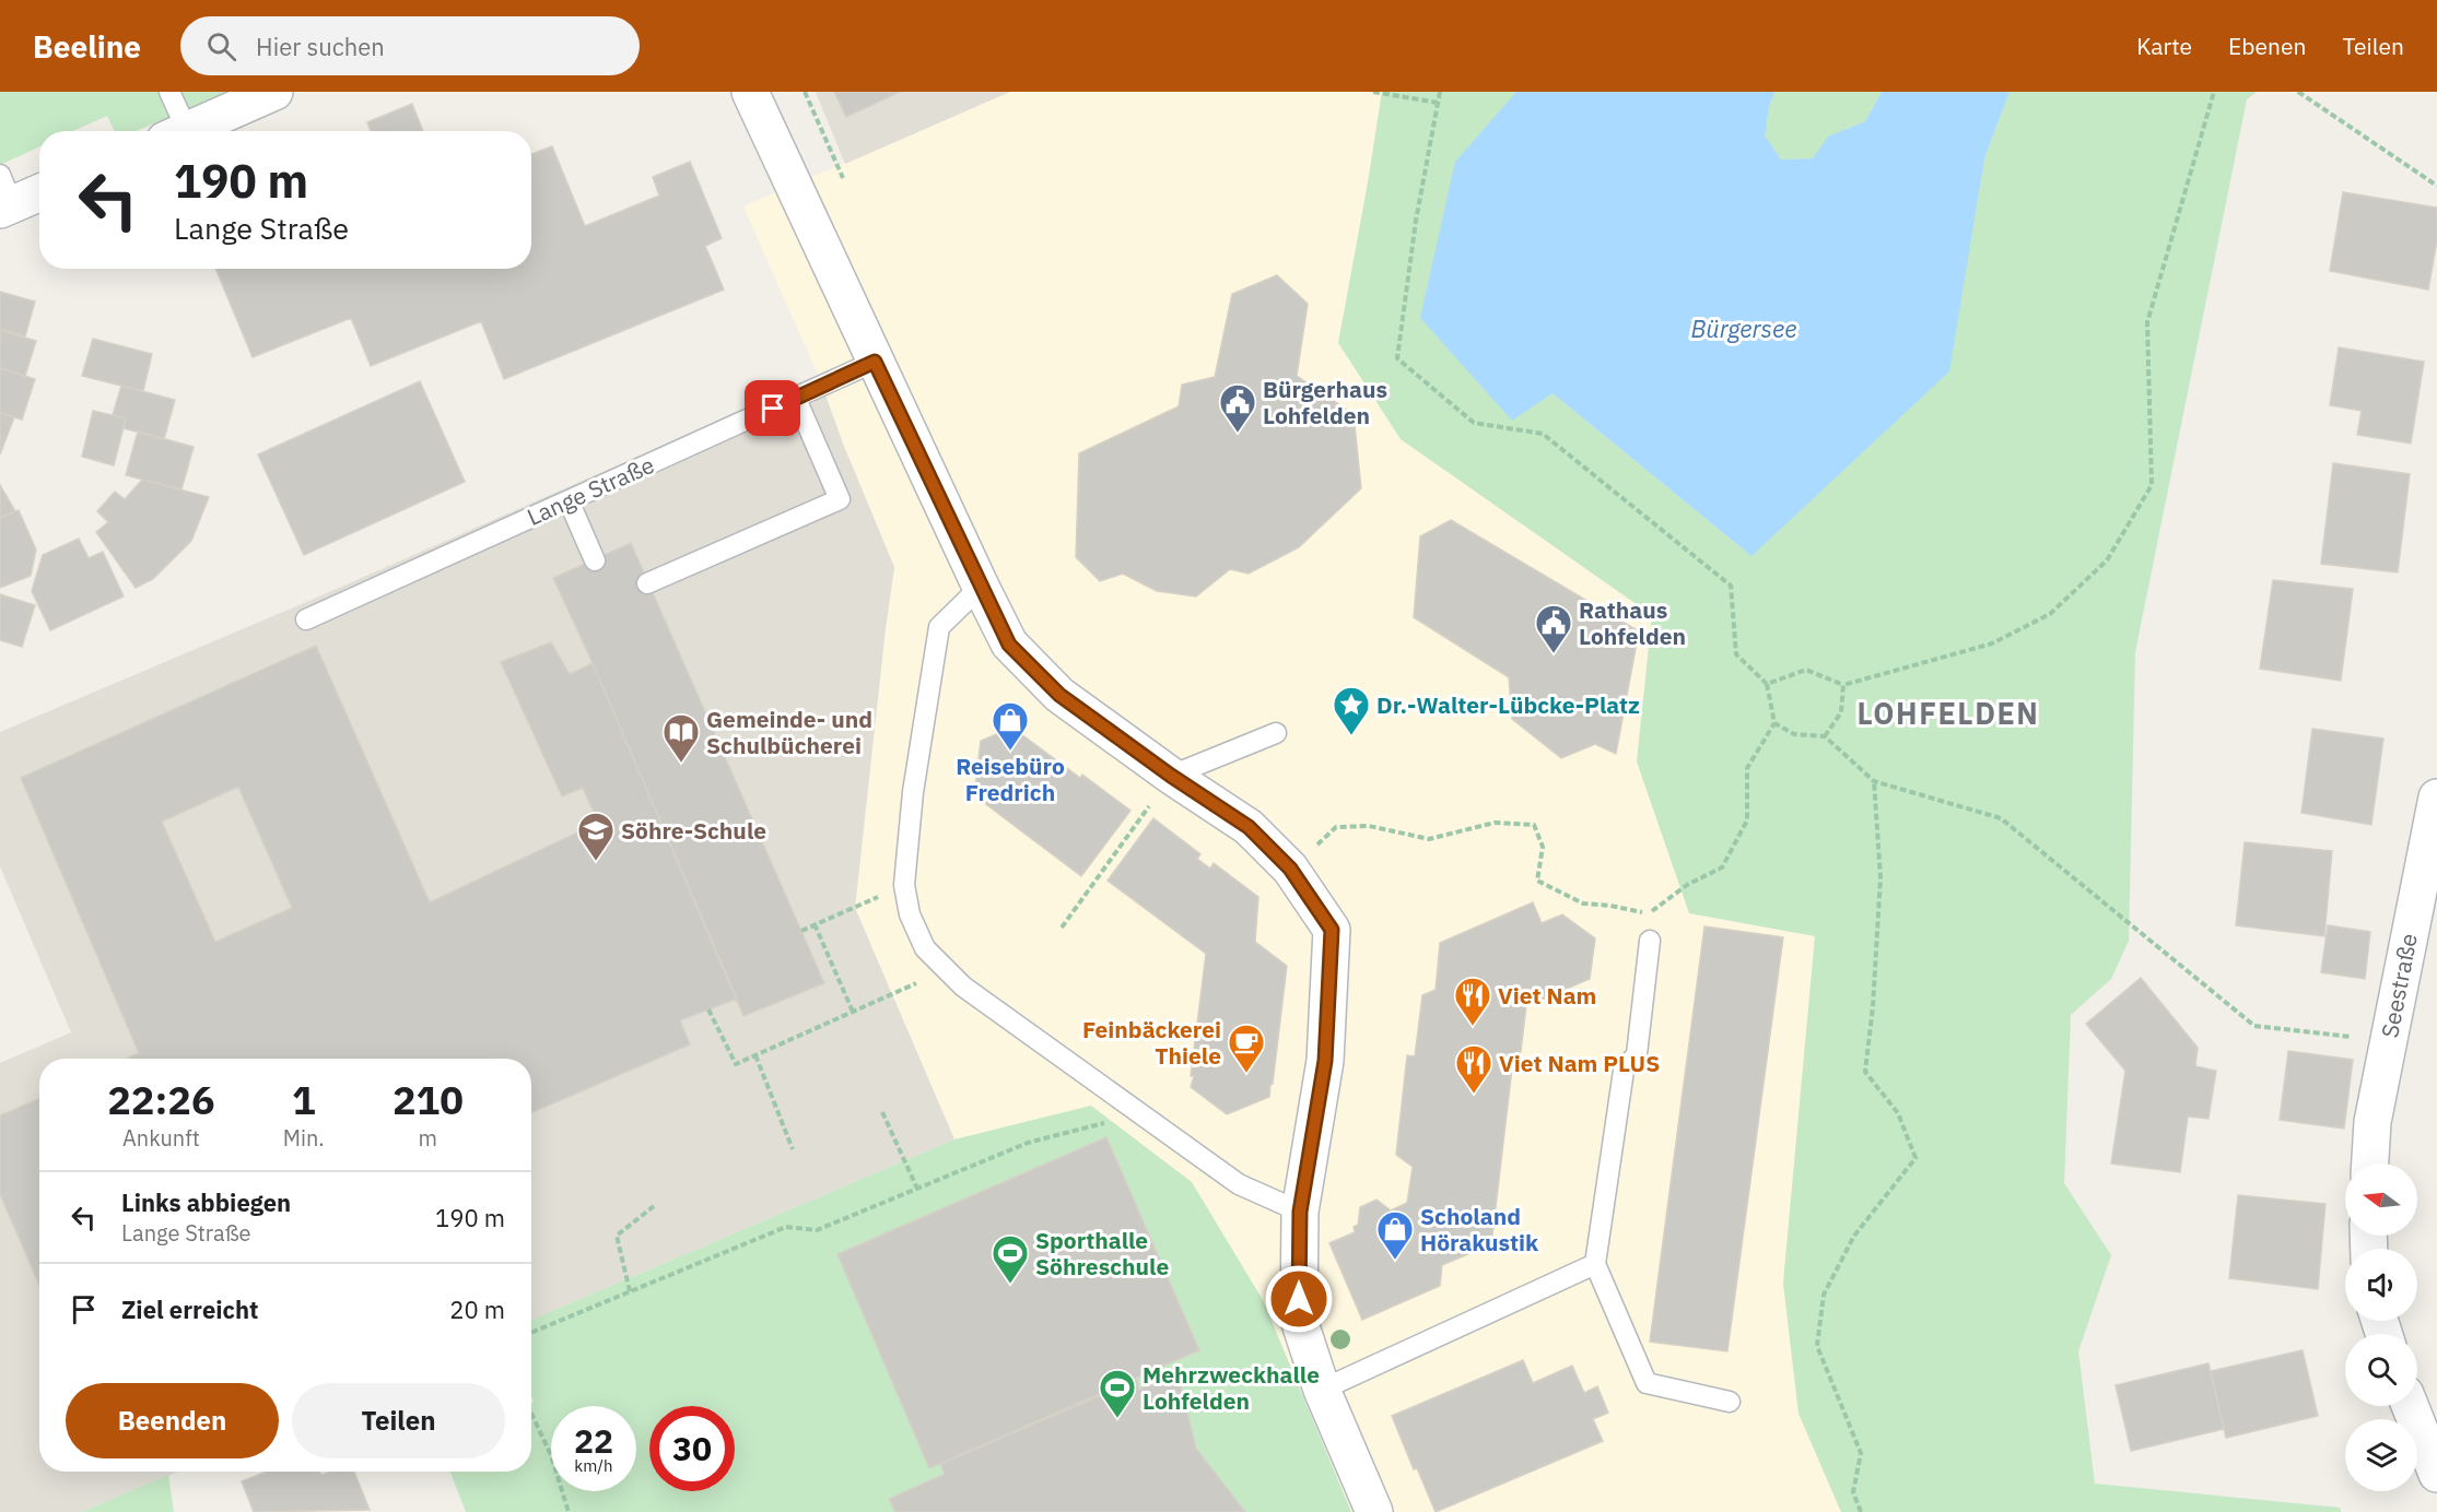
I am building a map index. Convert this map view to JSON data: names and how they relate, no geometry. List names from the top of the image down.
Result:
{
  "streets": {
    "street": ["Seestraße"],
    "lane": ["Lange Straße"]
  },
  "districts": ["LOHFELDEN"],
  "water": ["Bürgersee"],
  "places": {
    "public building": ["Bürgerhaus Lohfelden", "Rathaus Lohfelden"],
    "place": ["Dr.-Walter-Lübcke-Platz"],
    "shop": ["Reisebüro Fredrich", "Scholand Hörakustik"],
    "library": ["Gemeinde- und Schulbücherei"],
    "school or university": ["Söhre-Schule"],
    "restaurant": ["Viet Nam", "Viet Nam PLUS"],
    "cafe": ["Feinbäckerei Thiele"],
    "sports": ["Sporthalle Söhreschule", "Mehrzweckhalle Lohfelden"]
  },
  "north": "left",
  "page": {
    "header": "Beeline",
    "search": "Hier suchen",
    "nav": ["Karte", "Ebenen", "Teilen"],
    "turn": ["190 m", "Lange Straße"],
    "eta": [
      "22:26",
      "Ankunft",
      "1",
      "Min.",
      "210",
      "m"
    ],
    "list": [
      {
        "name": "Links abbiegen",
        "note": "Lange Straße",
        "value": "190 m"
      },
      {
        "name": "Ziel erreicht",
        "value": "20 m"
      }
    ],
    "buttons": ["Beenden", "Teilen"],
    "speed": "22 km/h",
    "limit": "30"
  }
}
